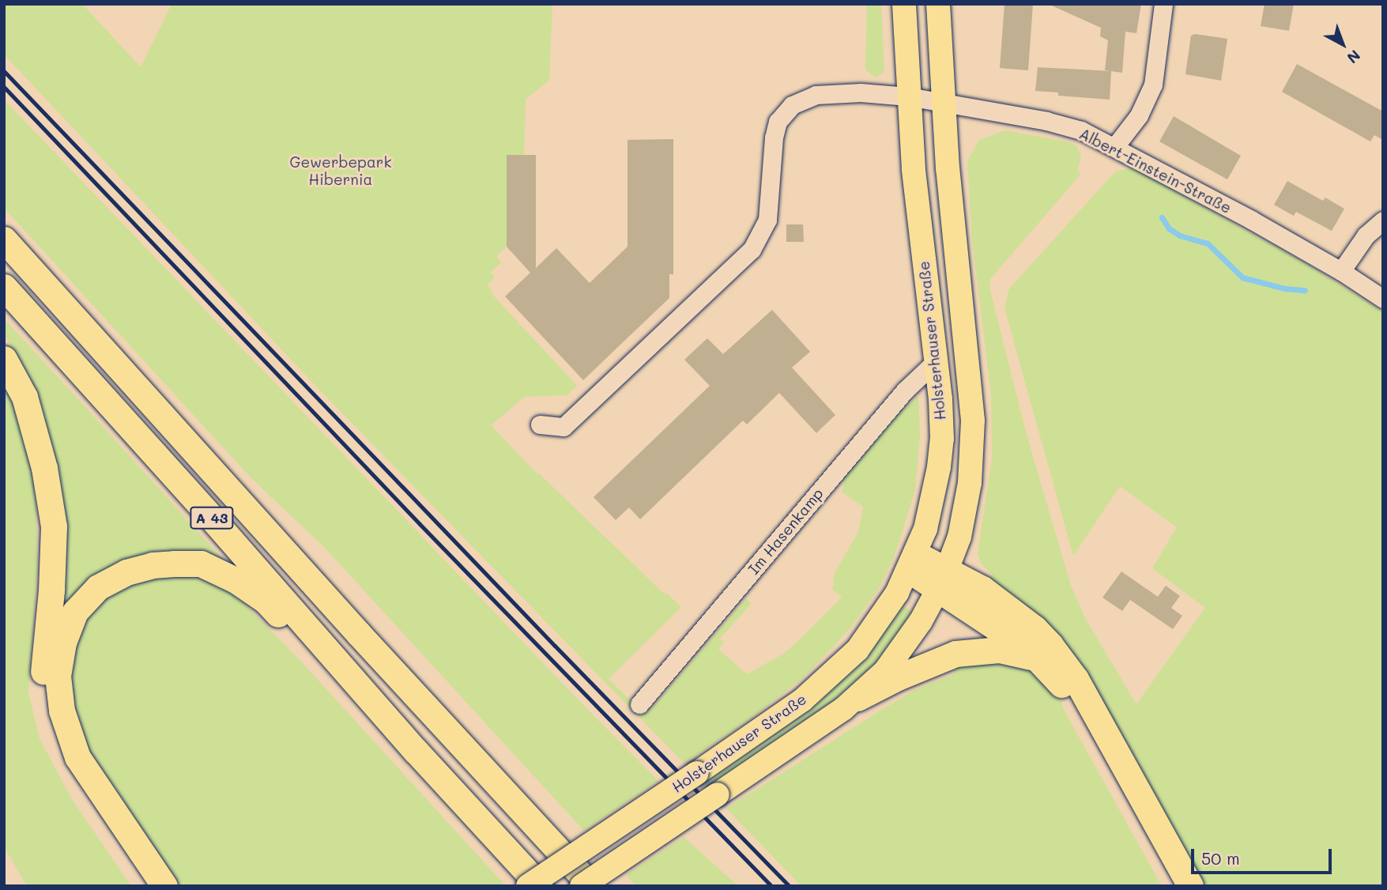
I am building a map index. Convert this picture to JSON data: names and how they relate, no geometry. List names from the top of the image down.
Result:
{
  "streets": {
    "highway": ["A 43"],
    "main road": ["Holsterhauser Straße"],
    "street": ["Albert-Einstein-Straße", "Im Hasenkamp"]
  },
  "crossings": [
    ["Albert-Einstein-Straße", "Holsterhauser Straße"],
    ["Holsterhauser Straße", "Im Hasenkamp"]
  ],
  "parks": ["Gewerbepark Hibernia"],
  "scale_bar": "50 m",
  "north": "bottom right"
}
